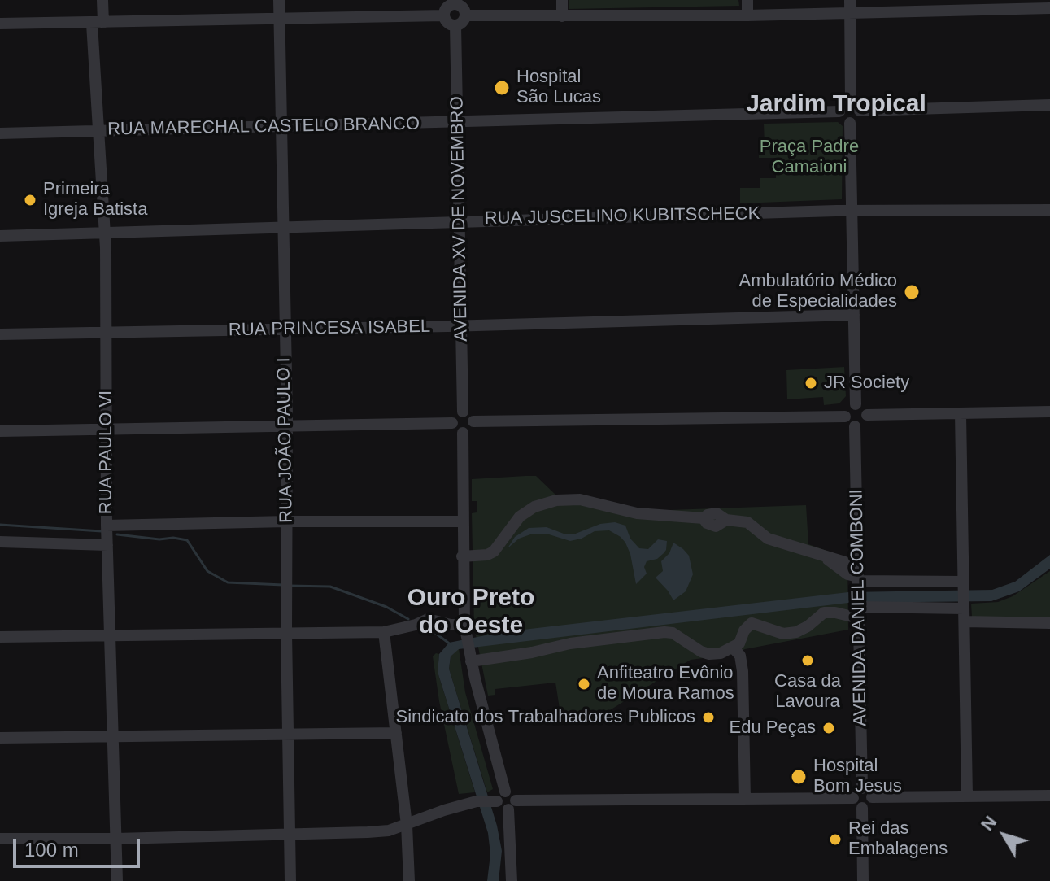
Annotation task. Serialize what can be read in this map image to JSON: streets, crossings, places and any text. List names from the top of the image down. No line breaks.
{"streets":{"street":["RUA MARECHAL CASTELO BRANCO","RUA JUSCELINO KUBITSCHECK","AVENIDA XV DE NOVEMBRO","RUA PRINCESA ISABEL","RUA JOÃO PAULO I","RUA PAULO VI","AVENIDA DANIEL COMBONI"]},"crossings":[["RUA MARECHAL CASTELO BRANCO","AVENIDA XV DE NOVEMBRO"],["RUA MARECHAL CASTELO BRANCO","RUA JOÃO PAULO I"],["RUA MARECHAL CASTELO BRANCO","RUA PAULO VI"],["RUA JUSCELINO KUBITSCHECK","AVENIDA XV DE NOVEMBRO"],["RUA JUSCELINO KUBITSCHECK","RUA JOÃO PAULO I"],["RUA JUSCELINO KUBITSCHECK","RUA PAULO VI"],["AVENIDA XV DE NOVEMBRO","RUA PRINCESA ISABEL"],["RUA PRINCESA ISABEL","RUA JOÃO PAULO I"],["RUA PRINCESA ISABEL","RUA PAULO VI"]],"districts":["Jardim Tropical","Ouro Preto do Oeste"],"parks":["Praça Padre Camaioni"],"places":["Hospital São Lucas","Primeira Igreja Batista","Ambulatório Médico de Especialidades","JR Society","Casa da Lavoura","Anfiteatro Evônio de Moura Ramos","Sindicato dos Trabalhadores Publicos","Edu Peças","Hospital Bom Jesus","Rei das Embalagens"],"scale_bar":"100 m","north":"top left"}
